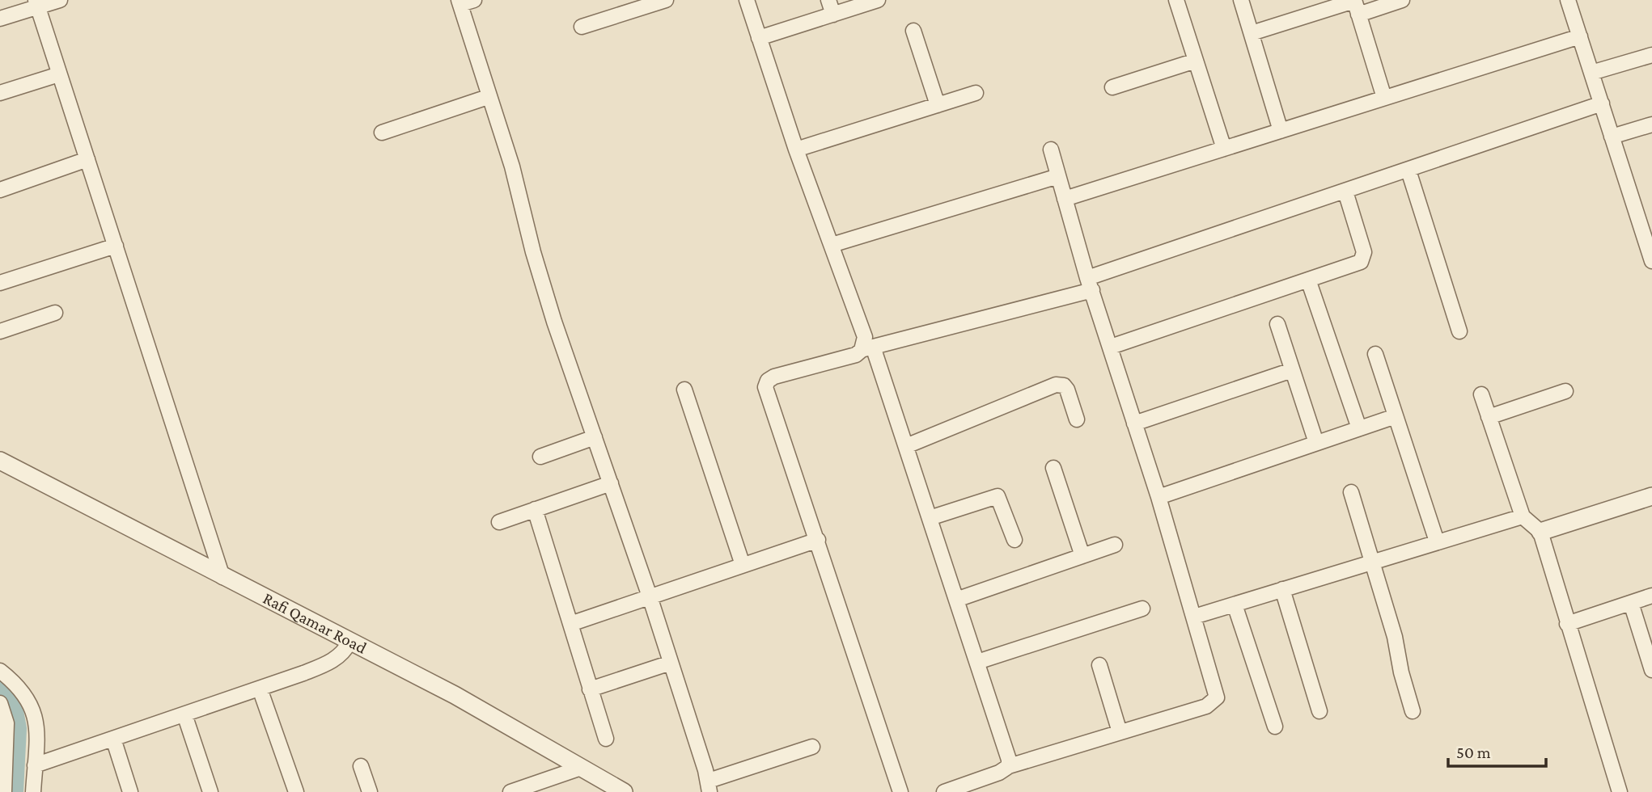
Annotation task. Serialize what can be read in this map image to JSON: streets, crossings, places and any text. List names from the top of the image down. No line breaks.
{"streets":{"street":["Rafi Qamar Road"]},"scale_bar":"50 m"}
